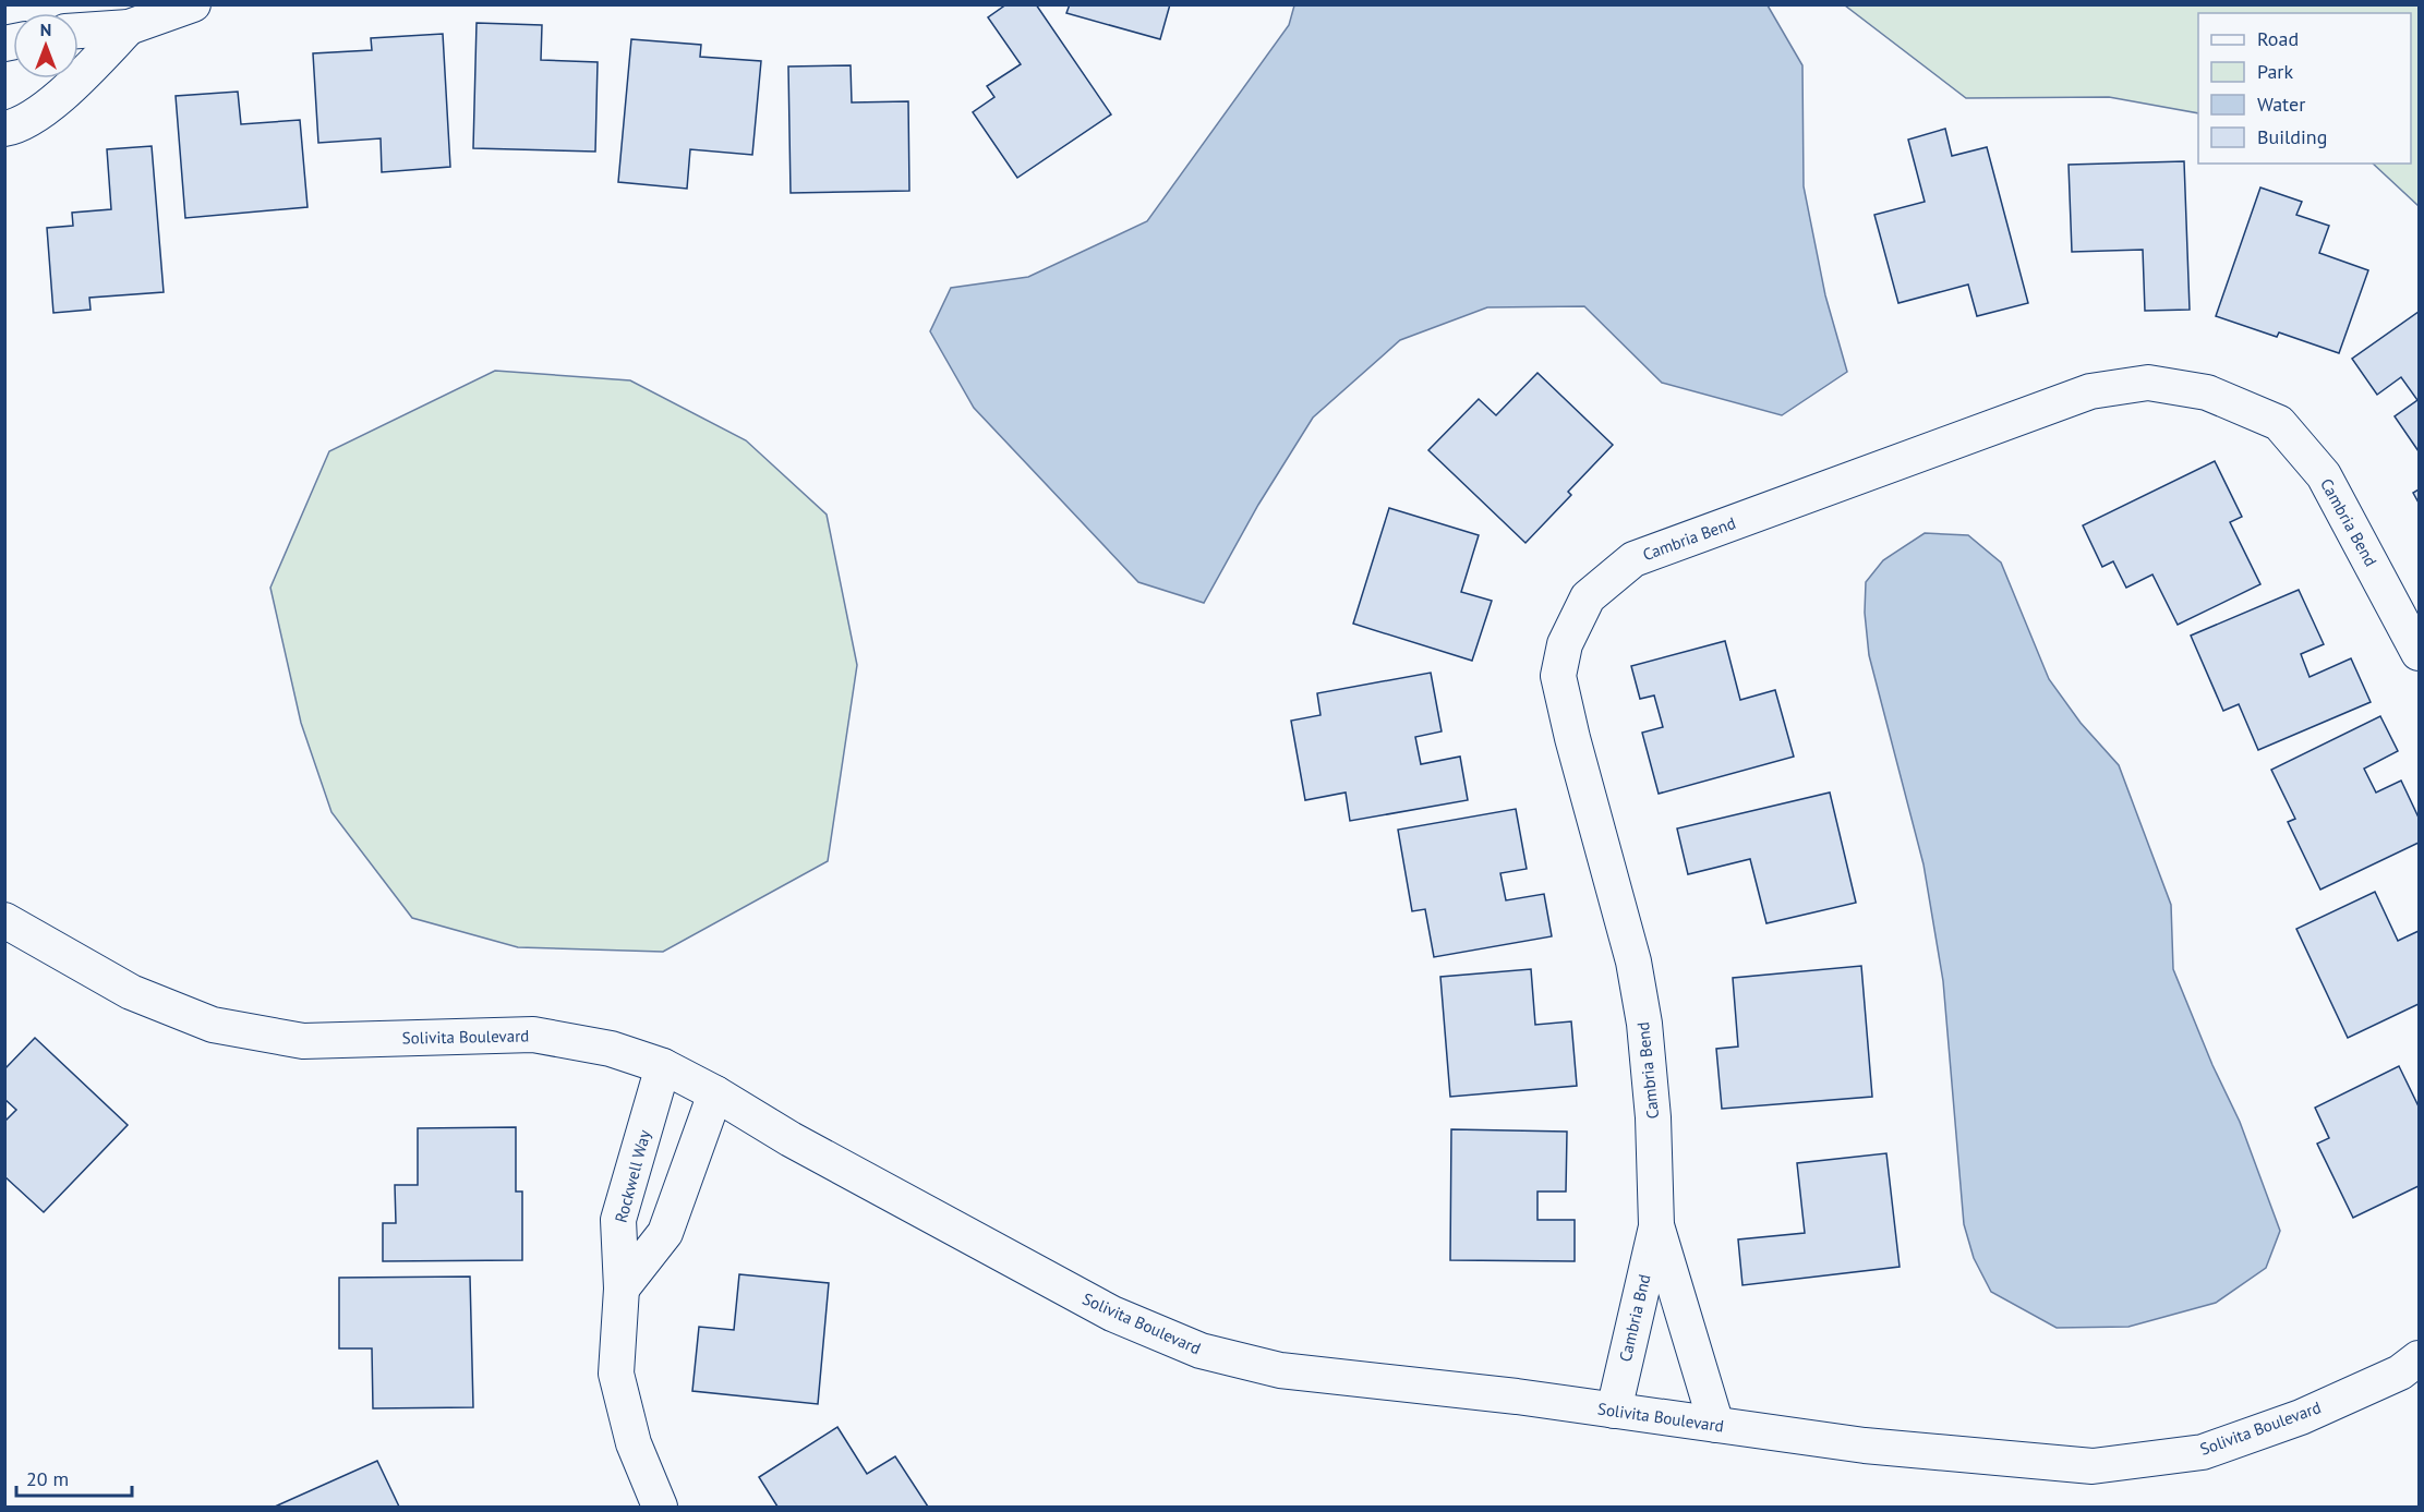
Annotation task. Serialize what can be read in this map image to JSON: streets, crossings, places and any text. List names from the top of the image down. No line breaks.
{"streets":{"street":["Cambria Bend","Solivita Boulevard","Rockwell Way","Cambria Bnd"]},"crossings":[["Cambria Bend","Solivita Boulevard"],["Cambria Bend","Cambria Bnd"],["Solivita Boulevard","Rockwell Way"],["Solivita Boulevard","Cambria Bnd"]],"legend":["Road","Park","Water","Building"],"scale_bar":"20 m","north":"top"}
